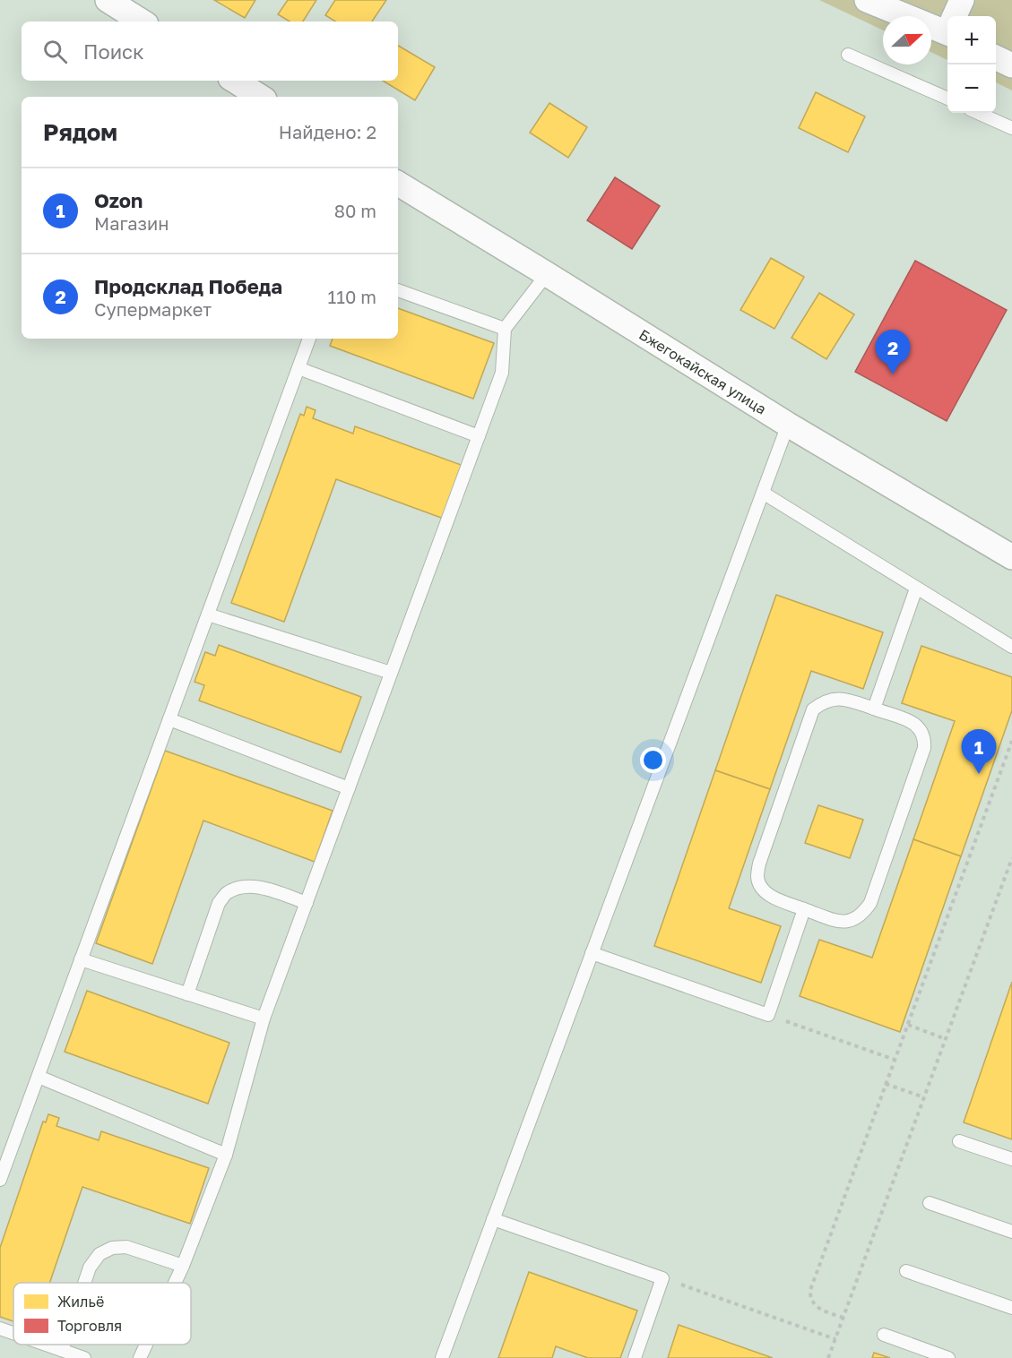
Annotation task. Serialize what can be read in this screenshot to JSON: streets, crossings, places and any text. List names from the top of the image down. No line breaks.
{"streets":{"street":["Бжегокайская улица"]},"legend":["Жильё","Торговля"],"north":"right","page":{"map_buttons":["+","−"],"search":"Поиск","heading":["Рядом","Найдено: 2"],"list":[{"mark":"1","name":"Ozon","note":"Магазин","value":"80 m"},{"mark":"2","name":"Продсклад Победа","note":"Супермаркет","value":"110 m"}],"pins":["2","1"]}}
